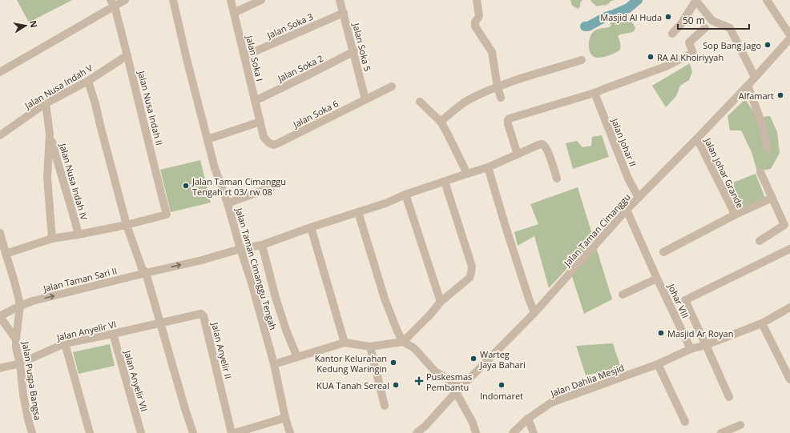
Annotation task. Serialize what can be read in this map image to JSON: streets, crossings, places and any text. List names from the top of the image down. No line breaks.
{"streets":{"street":["Jalan Soka 3","Jalan Soka 5","Jalan Soka I","Jalan Soka 2","Jalan Nusa Indah V","Jalan Nusa Indah II","Jalan Soka 6","Jalan Johar II","Jalan Johar Grande","Jalan Nusa Indah IV","Jalan Taman Cimanggu","Jalan Taman Cimanggu Tengah","Jalan Taman Sari II","Johar VIII","Jalan Anyelir VI","Jalan Anyelir II","Jalan Dahlia Mesjid","Jalan Puspa Bangsa","Jalan Anyelir VII"]},"crossings":[["Jalan Soka 3","Jalan Soka 5"],["Jalan Soka 3","Jalan Soka I"],["Jalan Soka 5","Jalan Soka 2"],["Jalan Soka 5","Jalan Soka 6"],["Jalan Soka I","Jalan Soka 2"],["Jalan Soka I","Jalan Soka 6"],["Jalan Nusa Indah V","Jalan Nusa Indah II"],["Jalan Nusa Indah V","Jalan Nusa Indah IV"],["Jalan Johar II","Jalan Taman Cimanggu"],["Jalan Johar Grande","Jalan Taman Cimanggu"],["Jalan Taman Cimanggu","Johar VIII"],["Jalan Taman Cimanggu Tengah","Jalan Taman Sari II"],["Jalan Taman Sari II","Jalan Puspa Bangsa"],["Johar VIII","Jalan Dahlia Mesjid"],["Jalan Anyelir VI","Jalan Anyelir II"],["Jalan Anyelir VI","Jalan Puspa Bangsa"],["Jalan Anyelir VI","Jalan Anyelir VII"]],"places":{"other":["Masjid Al Huda","Sop Bang Jago","RA Al Khoiriyyah","Alfamart","Jalan Taman Cimanggu Tengah rt 03/ rw 08","Masjid Ar Royan","Warteg Jaya Bahari","Kantor Kelurahan Kedung Waringin","KUA Tanah Sereal","Indomaret"],"health":["Puskesmas Pembantu"]},"scale_bar":"50 m","north":"right"}
